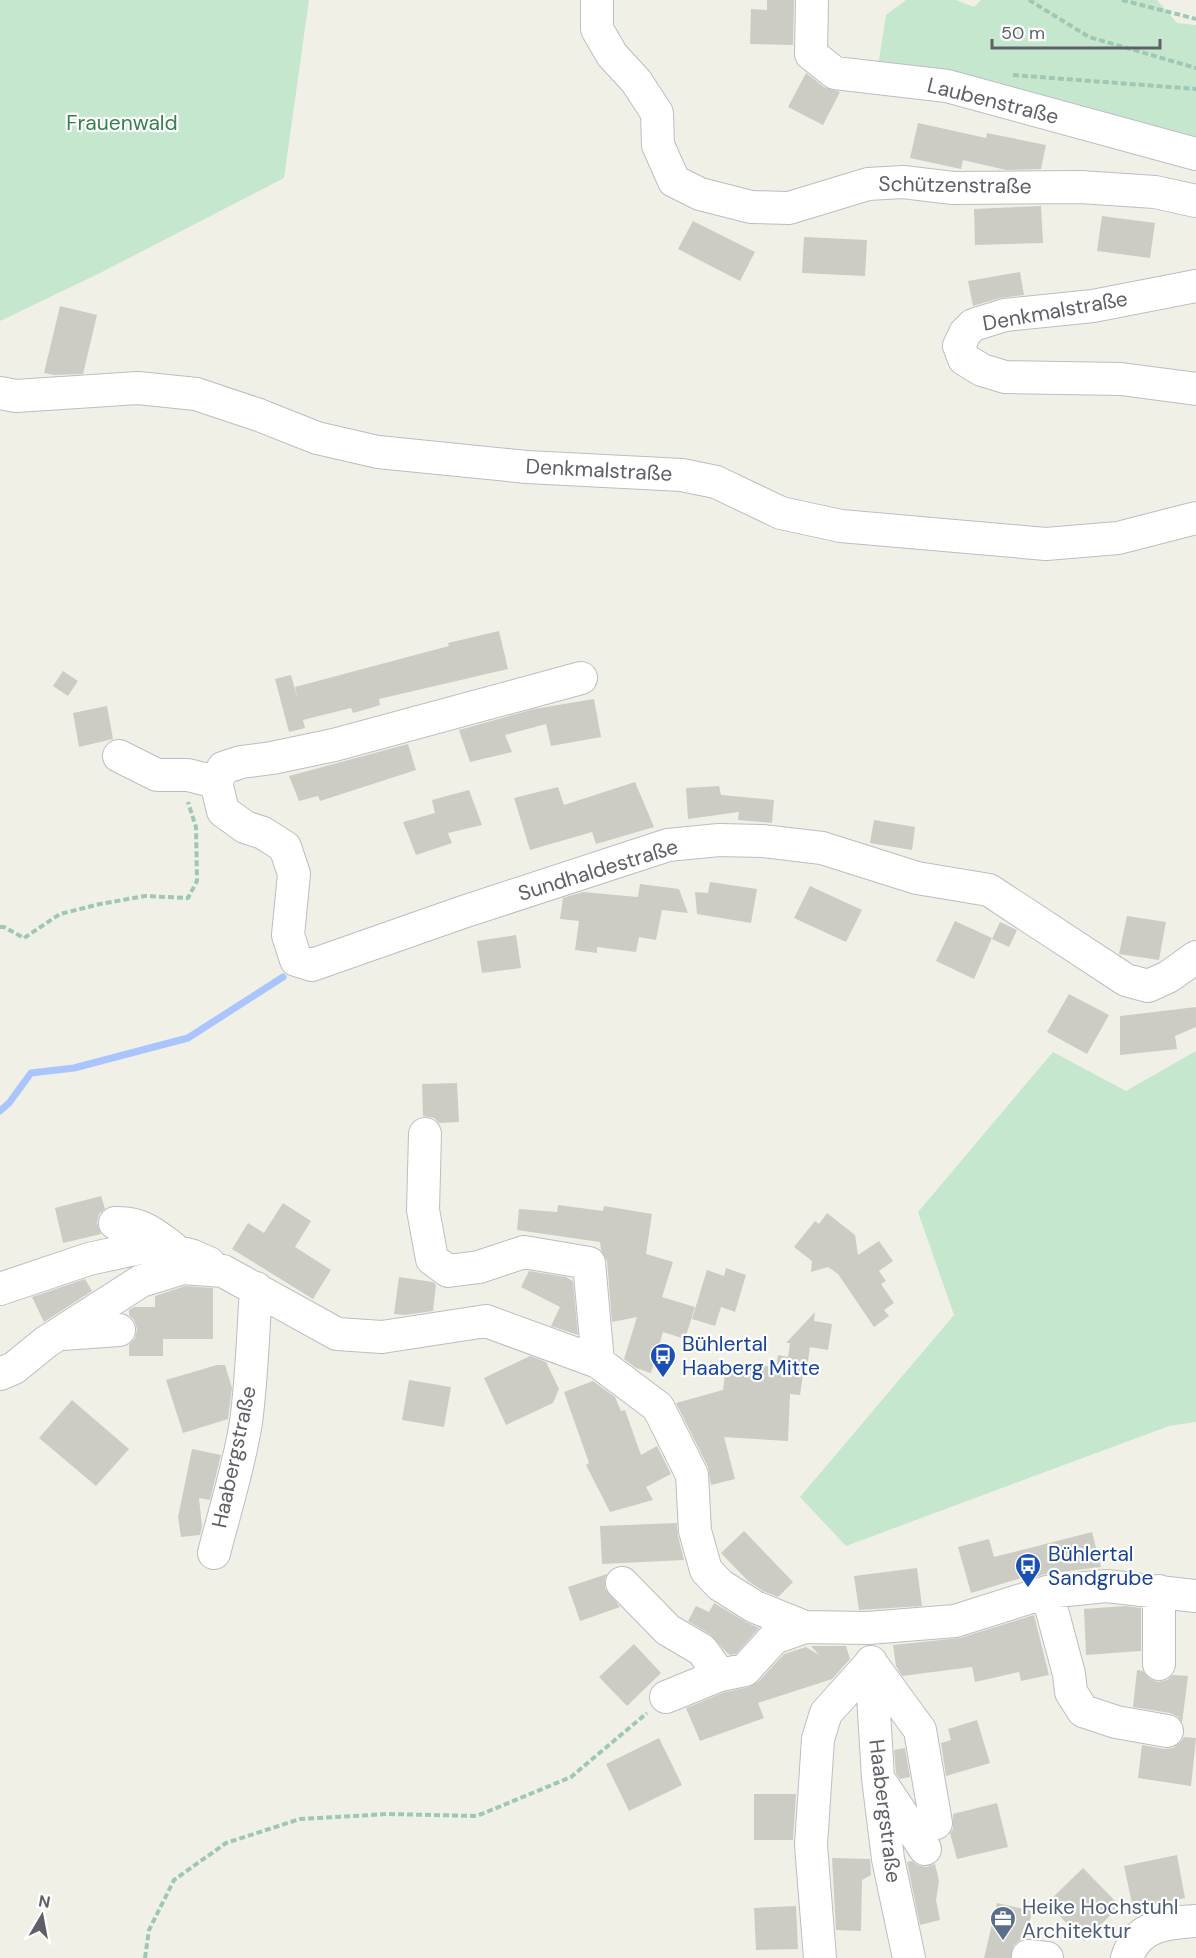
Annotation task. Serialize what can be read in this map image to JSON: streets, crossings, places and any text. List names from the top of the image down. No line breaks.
{"streets":{"street":["Laubenstraße","Schützenstraße","Denkmalstraße","Sundhaldestraße","Haabergstraße"]},"parks":["Frauenwald"],"places":{"bus stop":["Bühlertal Haaberg Mitte","Bühlertal Sandgrube"],"office":["Heike Hochstuhl Architektur"]},"scale_bar":"50 m","north":"top"}
